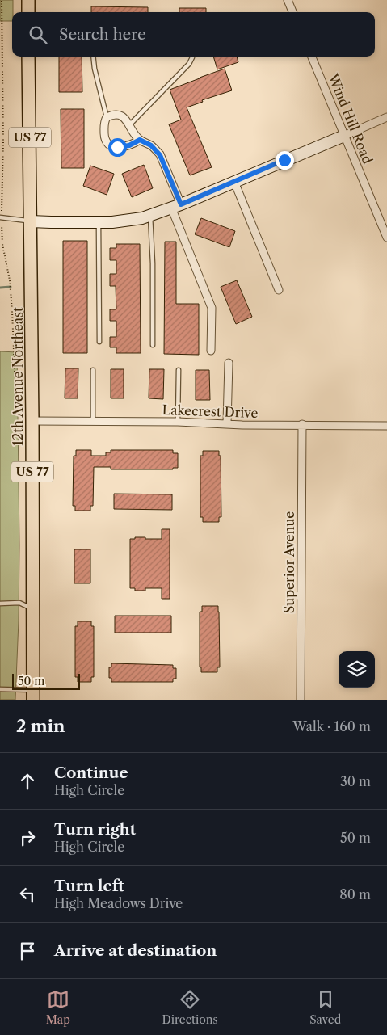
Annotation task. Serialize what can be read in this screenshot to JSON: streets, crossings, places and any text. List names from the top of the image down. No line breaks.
{"streets":{"main road":["US 77","12th Avenue Northeast"],"street":["Wind Hill Road","Lakecrest Drive","Superior Avenue"]},"crossings":[["12th Avenue Northeast","Lakecrest Drive"],["Lakecrest Drive","Superior Avenue"]],"scale_bar":"50 m","page":{"search":"Search here","scale":"50 m","heading":["2 min","Walk · 160 m"],"list":[["Continue","High Circle","30 m"],["Turn right","High Circle","50 m"],["Turn left","High Meadows Drive","80 m"],"Arrive at destination"],"nav":["Map","Directions","Saved"]}}
